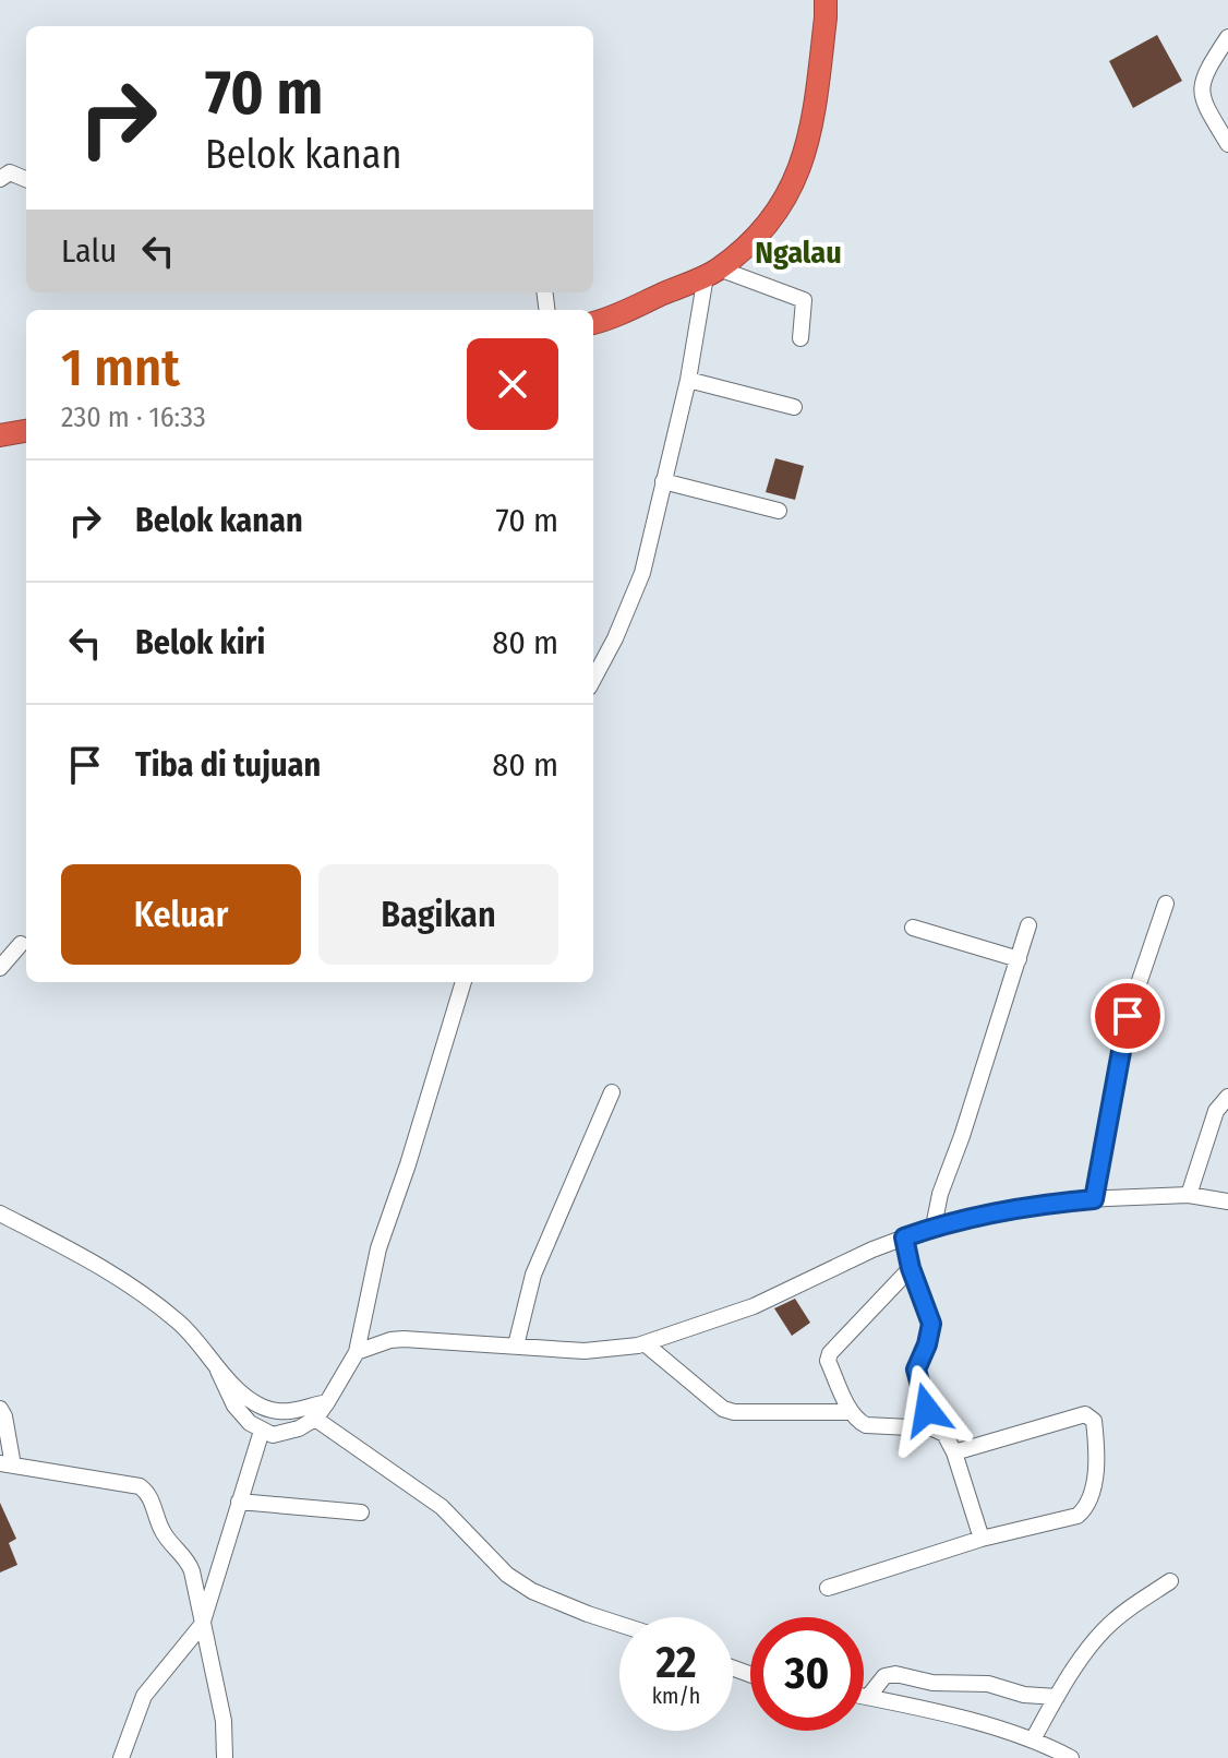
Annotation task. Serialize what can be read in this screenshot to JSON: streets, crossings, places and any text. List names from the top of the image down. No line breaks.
{"districts":["Ngalau"],"page":{"turn":["70 m","Belok kanan"],"then":"Lalu","heading":["1 mnt","230 m · 16:33"],"list":[{"name":"Belok kanan","value":"70 m"},{"name":"Belok kiri","value":"80 m"},{"name":"Tiba di tujuan","value":"80 m"}],"buttons":["Keluar","Bagikan"],"speed":"22 km/h","limit":"30"}}
